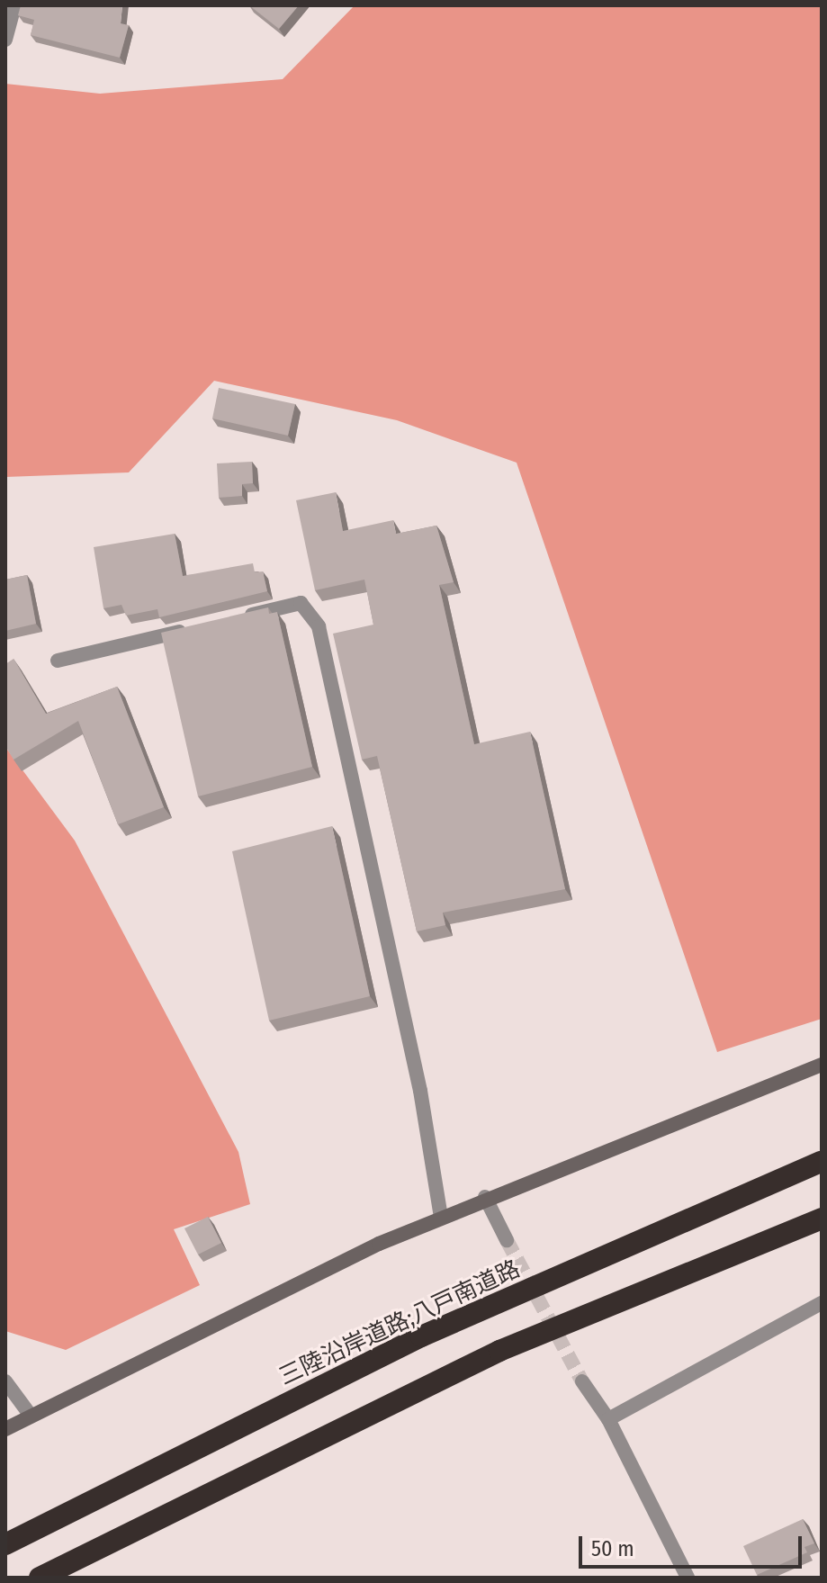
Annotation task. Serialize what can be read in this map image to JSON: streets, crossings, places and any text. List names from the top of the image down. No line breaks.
{"streets":{"highway":["三陸沿岸道路;八戸南道路"]},"scale_bar":"50 m"}
